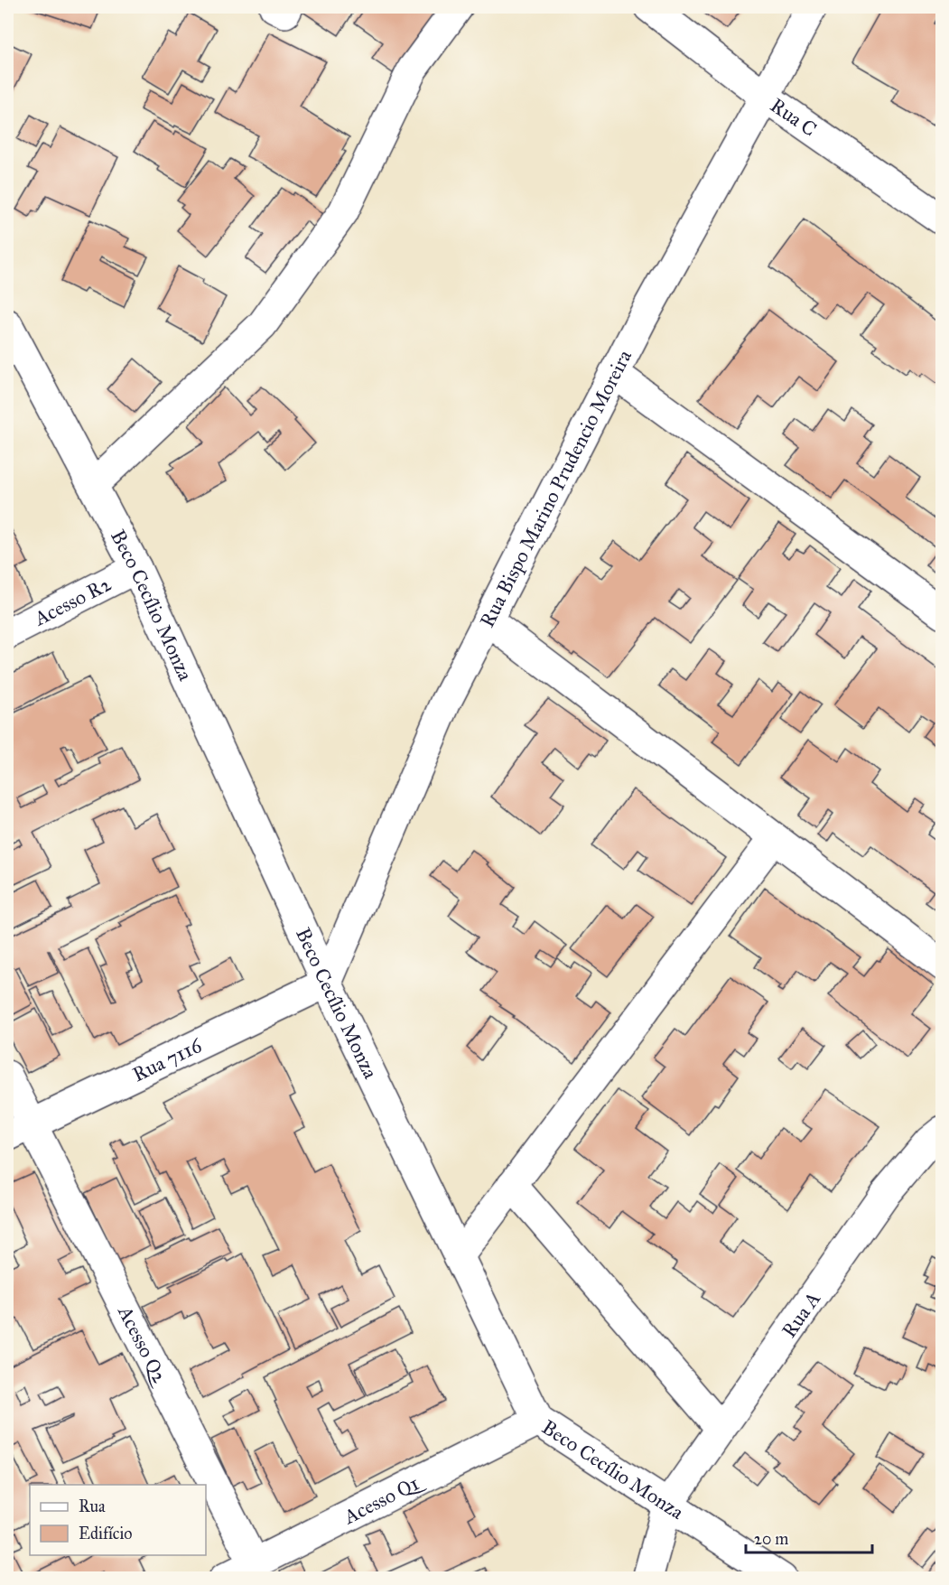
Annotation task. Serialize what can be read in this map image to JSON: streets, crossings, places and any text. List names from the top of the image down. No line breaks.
{"streets":{"street":["Rua C","Rua Bispo Marino Prudencio Moreira","Acesso R2","Beco Cecílio Monza","Rua 7116","Rua A","Acesso Q2","Acesso Q1"]},"crossings":[["Rua C","Rua Bispo Marino Prudencio Moreira"],["Rua Bispo Marino Prudencio Moreira","Beco Cecílio Monza"],["Rua Bispo Marino Prudencio Moreira","Rua 7116"],["Acesso R2","Beco Cecílio Monza"],["Beco Cecílio Monza","Rua 7116"],["Beco Cecílio Monza","Rua A"],["Beco Cecílio Monza","Acesso Q1"],["Rua 7116","Acesso Q2"],["Acesso Q2","Acesso Q1"]],"legend":["Rua","Edifício"],"scale_bar":"20 m"}
